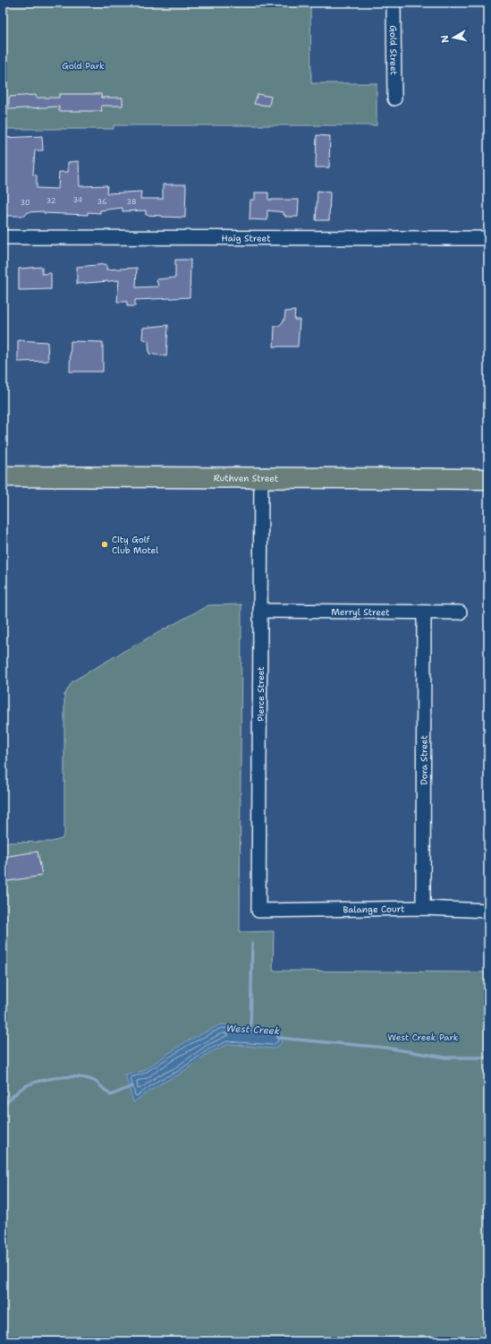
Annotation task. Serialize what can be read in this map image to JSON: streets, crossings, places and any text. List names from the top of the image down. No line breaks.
{"streets":{"highway":["Ruthven Street"],"street":["Gold Street","Haig Street","Merryl Street","Pierce Street","Dora Street","Balange Court"]},"crossings":[["Ruthven Street","Pierce Street"],["Merryl Street","Pierce Street"],["Merryl Street","Dora Street"],["Pierce Street","Balange Court"],["Dora Street","Balange Court"]],"water":["West Creek"],"parks":["Gold Park","West Creek Park"],"places":["City Golf Club Motel"],"house_numbers":["34","32","36","38","30"],"north":"left"}
